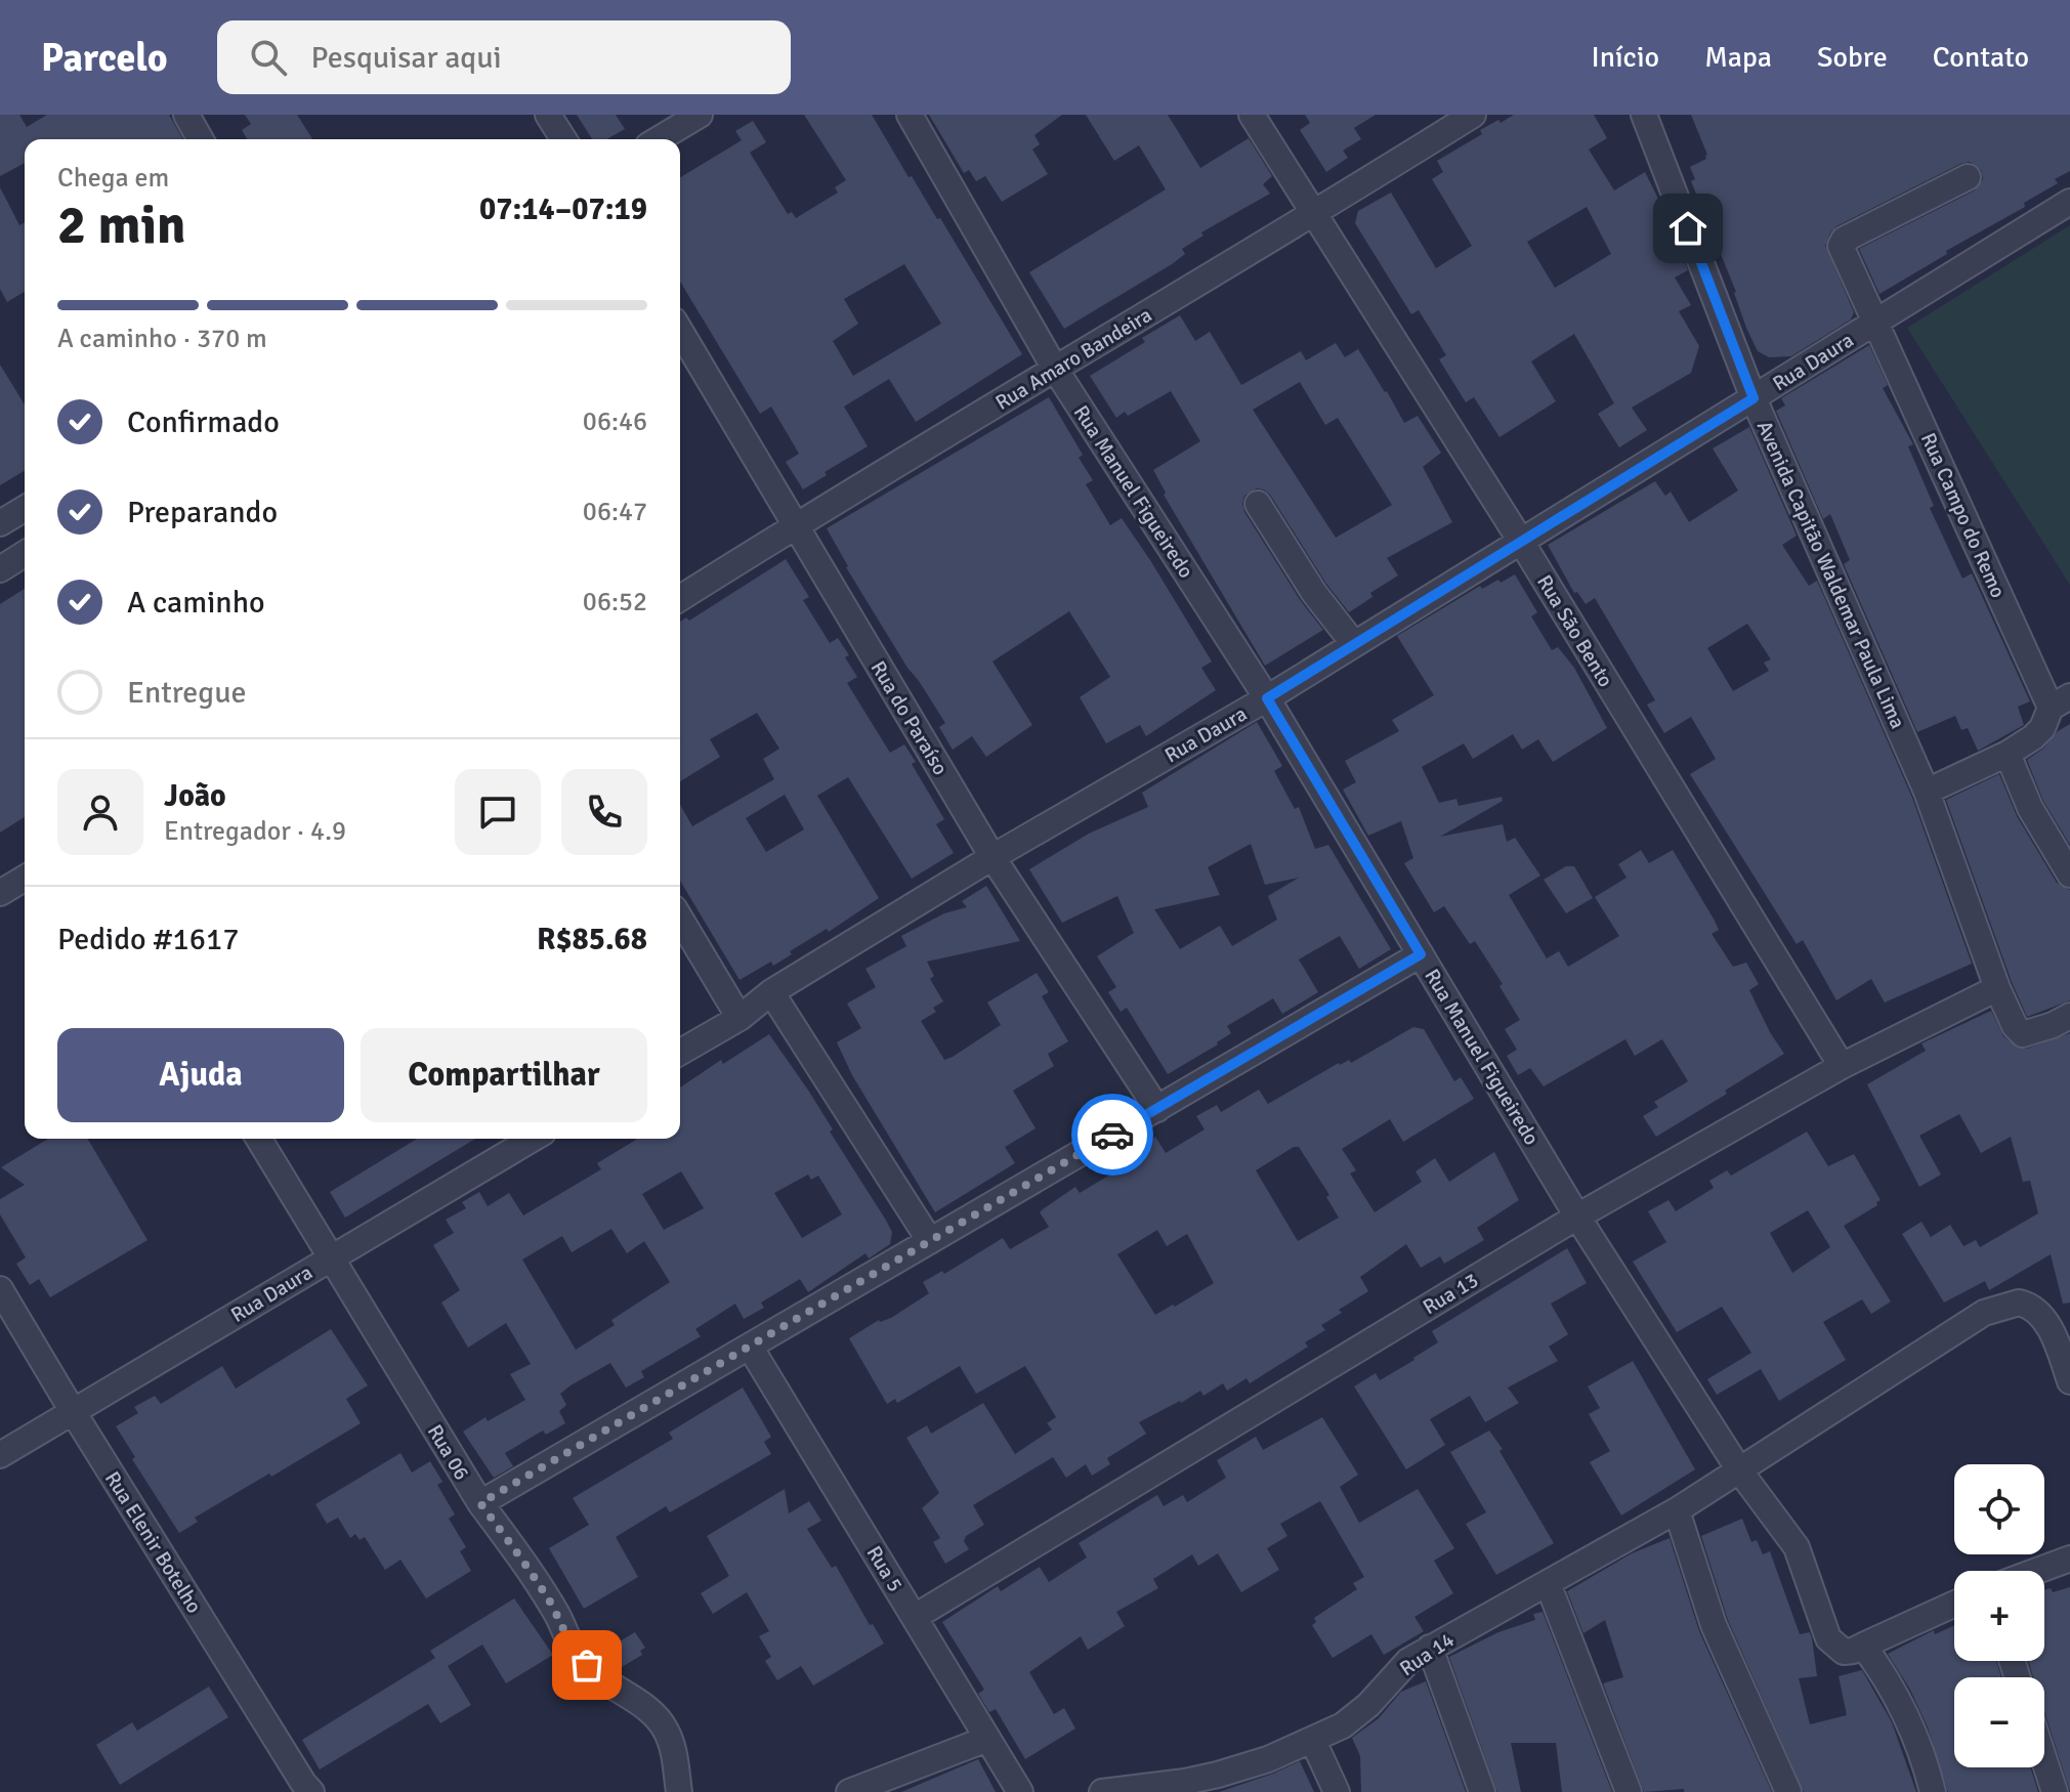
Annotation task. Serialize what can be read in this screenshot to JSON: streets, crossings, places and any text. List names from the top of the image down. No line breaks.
{"streets":{"street":["Rua Amaro Bandeira","Rua Daura","Rua Manuel Figueiredo","Rua Campo do Remo","Avenida Capitão Waldemar Paula Lima","Rua São Bento","Rua do Paraíso","Rua 13","Rua 06","Rua Elenir Botelho","Rua 5","Rua 14"]},"crossings":[["Rua Amaro Bandeira","Rua Manuel Figueiredo"],["Rua Amaro Bandeira","Rua São Bento"],["Rua Amaro Bandeira","Rua do Paraíso"],["Rua Daura","Rua Manuel Figueiredo"],["Rua Daura","Rua Campo do Remo"],["Rua Daura","Avenida Capitão Waldemar Paula Lima"],["Rua Daura","Rua São Bento"],["Rua Daura","Rua do Paraíso"],["Rua Daura","Rua 06"],["Rua Daura","Rua Elenir Botelho"],["Rua Manuel Figueiredo","Rua 13"],["Rua Manuel Figueiredo","Rua 14"],["Avenida Capitão Waldemar Paula Lima","Rua 13"],["Rua São Bento","Rua 13"],["Rua 13","Rua 5"]],"page":{"header":"Parcelo","search":"Pesquisar aqui","nav":["Início","Mapa","Sobre","Contato"],"heading":["2 min","Chega em","07:14–07:19"],"panel":["João","Entregador · 4.9","Pedido #1617","R$85.68"],"bar":"A caminho · 370 m","list":[["Confirmado","06:46"],["Preparando","06:47"],["A caminho","06:52"],"Entregue"],"buttons":["Ajuda","Compartilhar"],"map_buttons":["+","−"]}}
